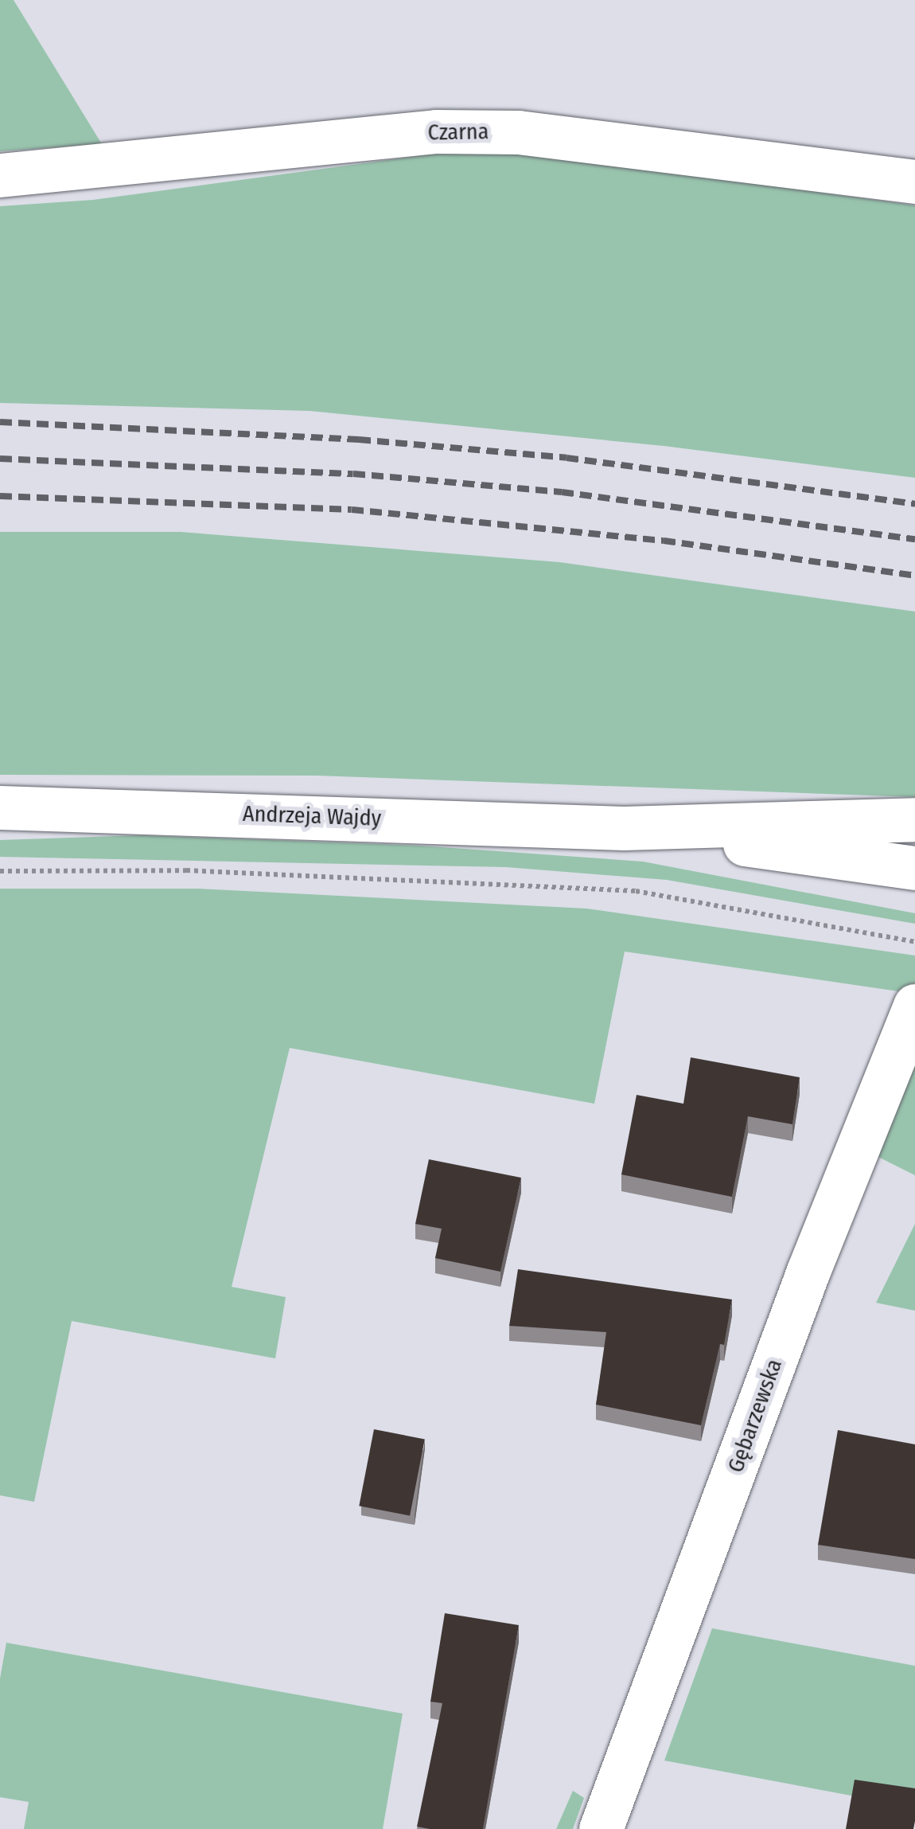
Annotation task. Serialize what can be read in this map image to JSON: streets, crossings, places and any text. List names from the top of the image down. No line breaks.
{"streets":{"street":["Czarna","Andrzeja Wajdy","Gębarzewska"]}}
